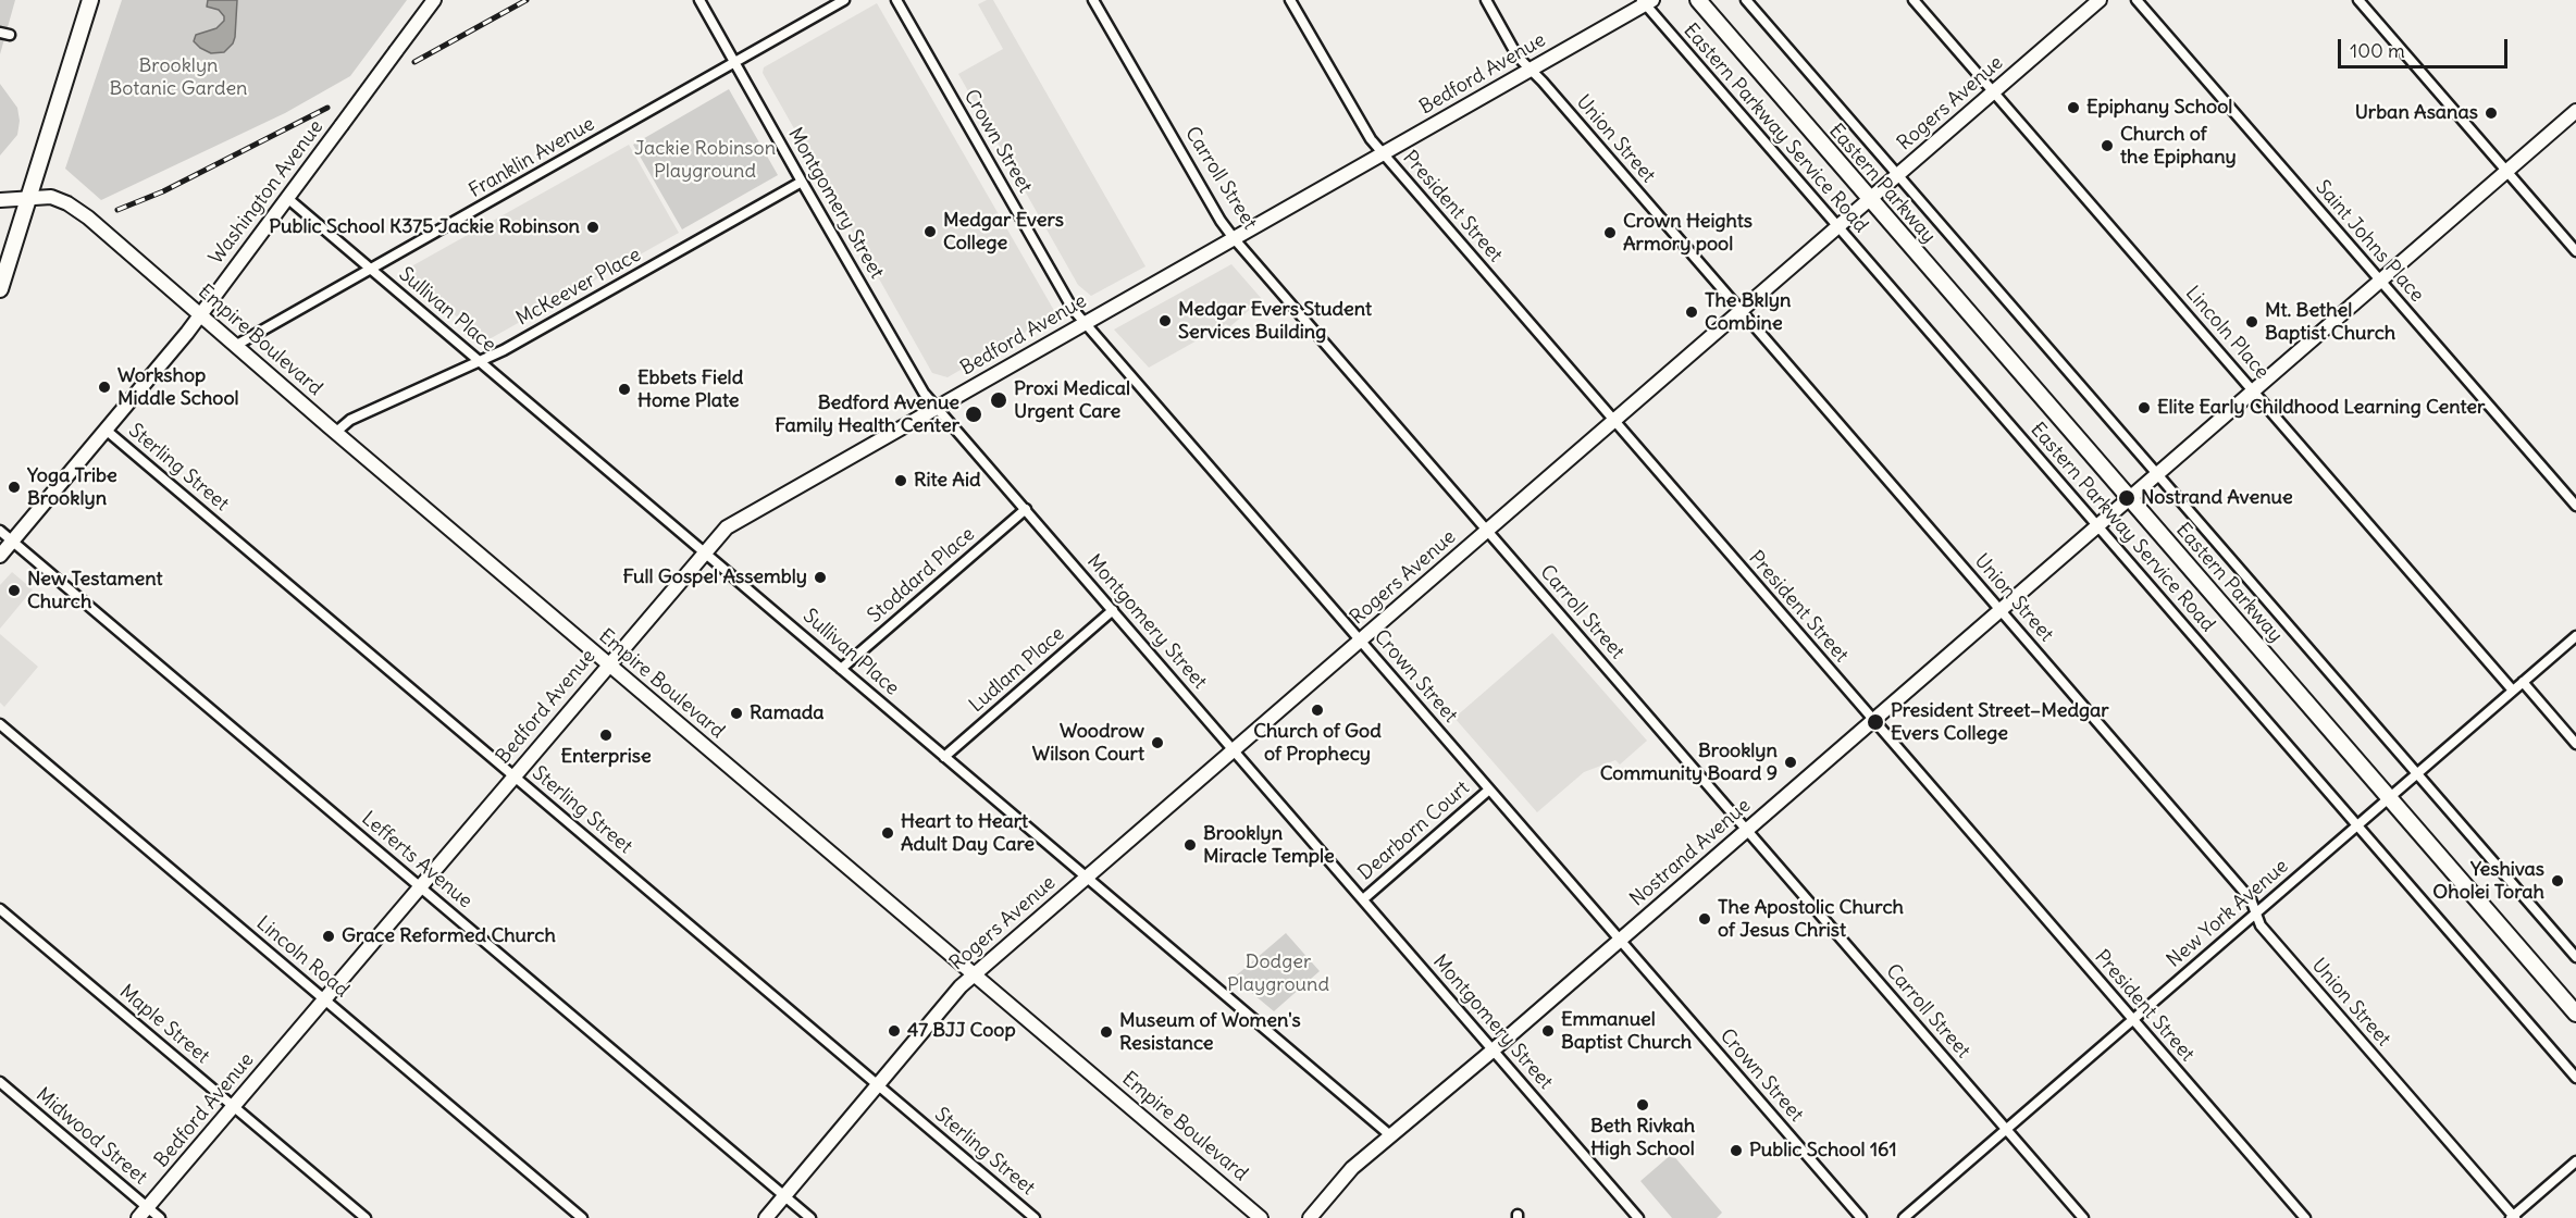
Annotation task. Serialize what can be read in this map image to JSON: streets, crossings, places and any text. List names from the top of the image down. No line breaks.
{"streets":{"main road":["Bedford Avenue","Rogers Avenue","Eastern Parkway","Washington Avenue","Empire Boulevard","Nostrand Avenue"],"street":["Eastern Parkway Service Road","Union Street","Crown Street","Franklin Avenue","Carroll Street","Montgomery Street","President Street","Saint Johns Place","McKeever Place","Sullivan Place","Lincoln Place","Sterling Street","Stoddard Place","Ludlam Place","Dearborn Court","Lefferts Avenue","New York Avenue","Lincoln Road","Maple Street","Midwood Street"]},"crossings":[["Bedford Avenue","Eastern Parkway Service Road"],["Bedford Avenue","Union Street"],["Bedford Avenue","Crown Street"],["Bedford Avenue","Carroll Street"],["Bedford Avenue","Montgomery Street"],["Bedford Avenue","President Street"],["Bedford Avenue","Sullivan Place"],["Bedford Avenue","Empire Boulevard"],["Bedford Avenue","Sterling Street"],["Bedford Avenue","Lefferts Avenue"],["Bedford Avenue","Lincoln Road"],["Bedford Avenue","Maple Street"],["Bedford Avenue","Midwood Street"],["Rogers Avenue","Eastern Parkway Service Road"],["Rogers Avenue","Union Street"],["Rogers Avenue","Crown Street"],["Rogers Avenue","Carroll Street"],["Rogers Avenue","Eastern Parkway"],["Rogers Avenue","Montgomery Street"],["Rogers Avenue","President Street"],["Rogers Avenue","Sullivan Place"],["Rogers Avenue","Lincoln Place"],["Rogers Avenue","Empire Boulevard"],["Rogers Avenue","Sterling Street"],["Rogers Avenue","Lefferts Avenue"],["Eastern Parkway Service Road","Nostrand Avenue"],["Eastern Parkway Service Road","New York Avenue"],["Union Street","Nostrand Avenue"],["Union Street","New York Avenue"],["Crown Street","Dearborn Court"],["Crown Street","Nostrand Avenue"],["Franklin Avenue","Montgomery Street"],["Franklin Avenue","Sullivan Place"],["Franklin Avenue","Empire Boulevard"],["Carroll Street","Nostrand Avenue"],["Carroll Street","New York Avenue"],["Eastern Parkway","Nostrand Avenue"],["Eastern Parkway","New York Avenue"],["Washington Avenue","Sullivan Place"],["Washington Avenue","Empire Boulevard"],["Washington Avenue","Sterling Street"],["Washington Avenue","Lefferts Avenue"],["Montgomery Street","McKeever Place"],["Montgomery Street","Stoddard Place"],["Montgomery Street","Ludlam Place"],["Montgomery Street","Dearborn Court"],["Montgomery Street","Nostrand Avenue"],["President Street","Nostrand Avenue"],["President Street","New York Avenue"],["Saint Johns Place","Nostrand Avenue"],["McKeever Place","Sullivan Place"],["McKeever Place","Empire Boulevard"],["Sullivan Place","Stoddard Place"],["Sullivan Place","Ludlam Place"],["Sullivan Place","Nostrand Avenue"],["Lincoln Place","Nostrand Avenue"],["Lincoln Place","New York Avenue"]],"parks":["Brooklyn Botanic Garden","Jackie Robinson Playground","Dodger Playground"],"places":["Epiphany School","Urban Asanas","Church of the Epiphany","Public School K375 Jackie Robinson","Medgar Evers College","Crown Heights Armory pool","The Bklyn Combine","Medgar Evers Student Services Building","Mt. Bethel Baptist Church","Workshop Middle School","Ebbets Field Home Plate","Proxi Medical Urgent Care","Elite Early Childhood Learning Center","Bedford Avenue Family Health Center","Rite Aid","Yoga Tribe Brooklyn","Nostrand Avenue","Full Gospel Assembly","New Testament Church","Church of God of Prophecy","Ramada","President Street–Medgar Evers College","Enterprise","Woodrow Wilson Court","Brooklyn Community Board 9","Heart to Heart Adult Day Care","Brooklyn Miracle Temple","Yeshivas Oholei Torah","The Apostolic Church of Jesus Christ","Grace Reformed Church","47 BJJ Coop","Emmanuel Baptist Church","Museum of Women's Resistance","Beth Rivkah High School","Public School 161"],"scale_bar":"100 m"}
